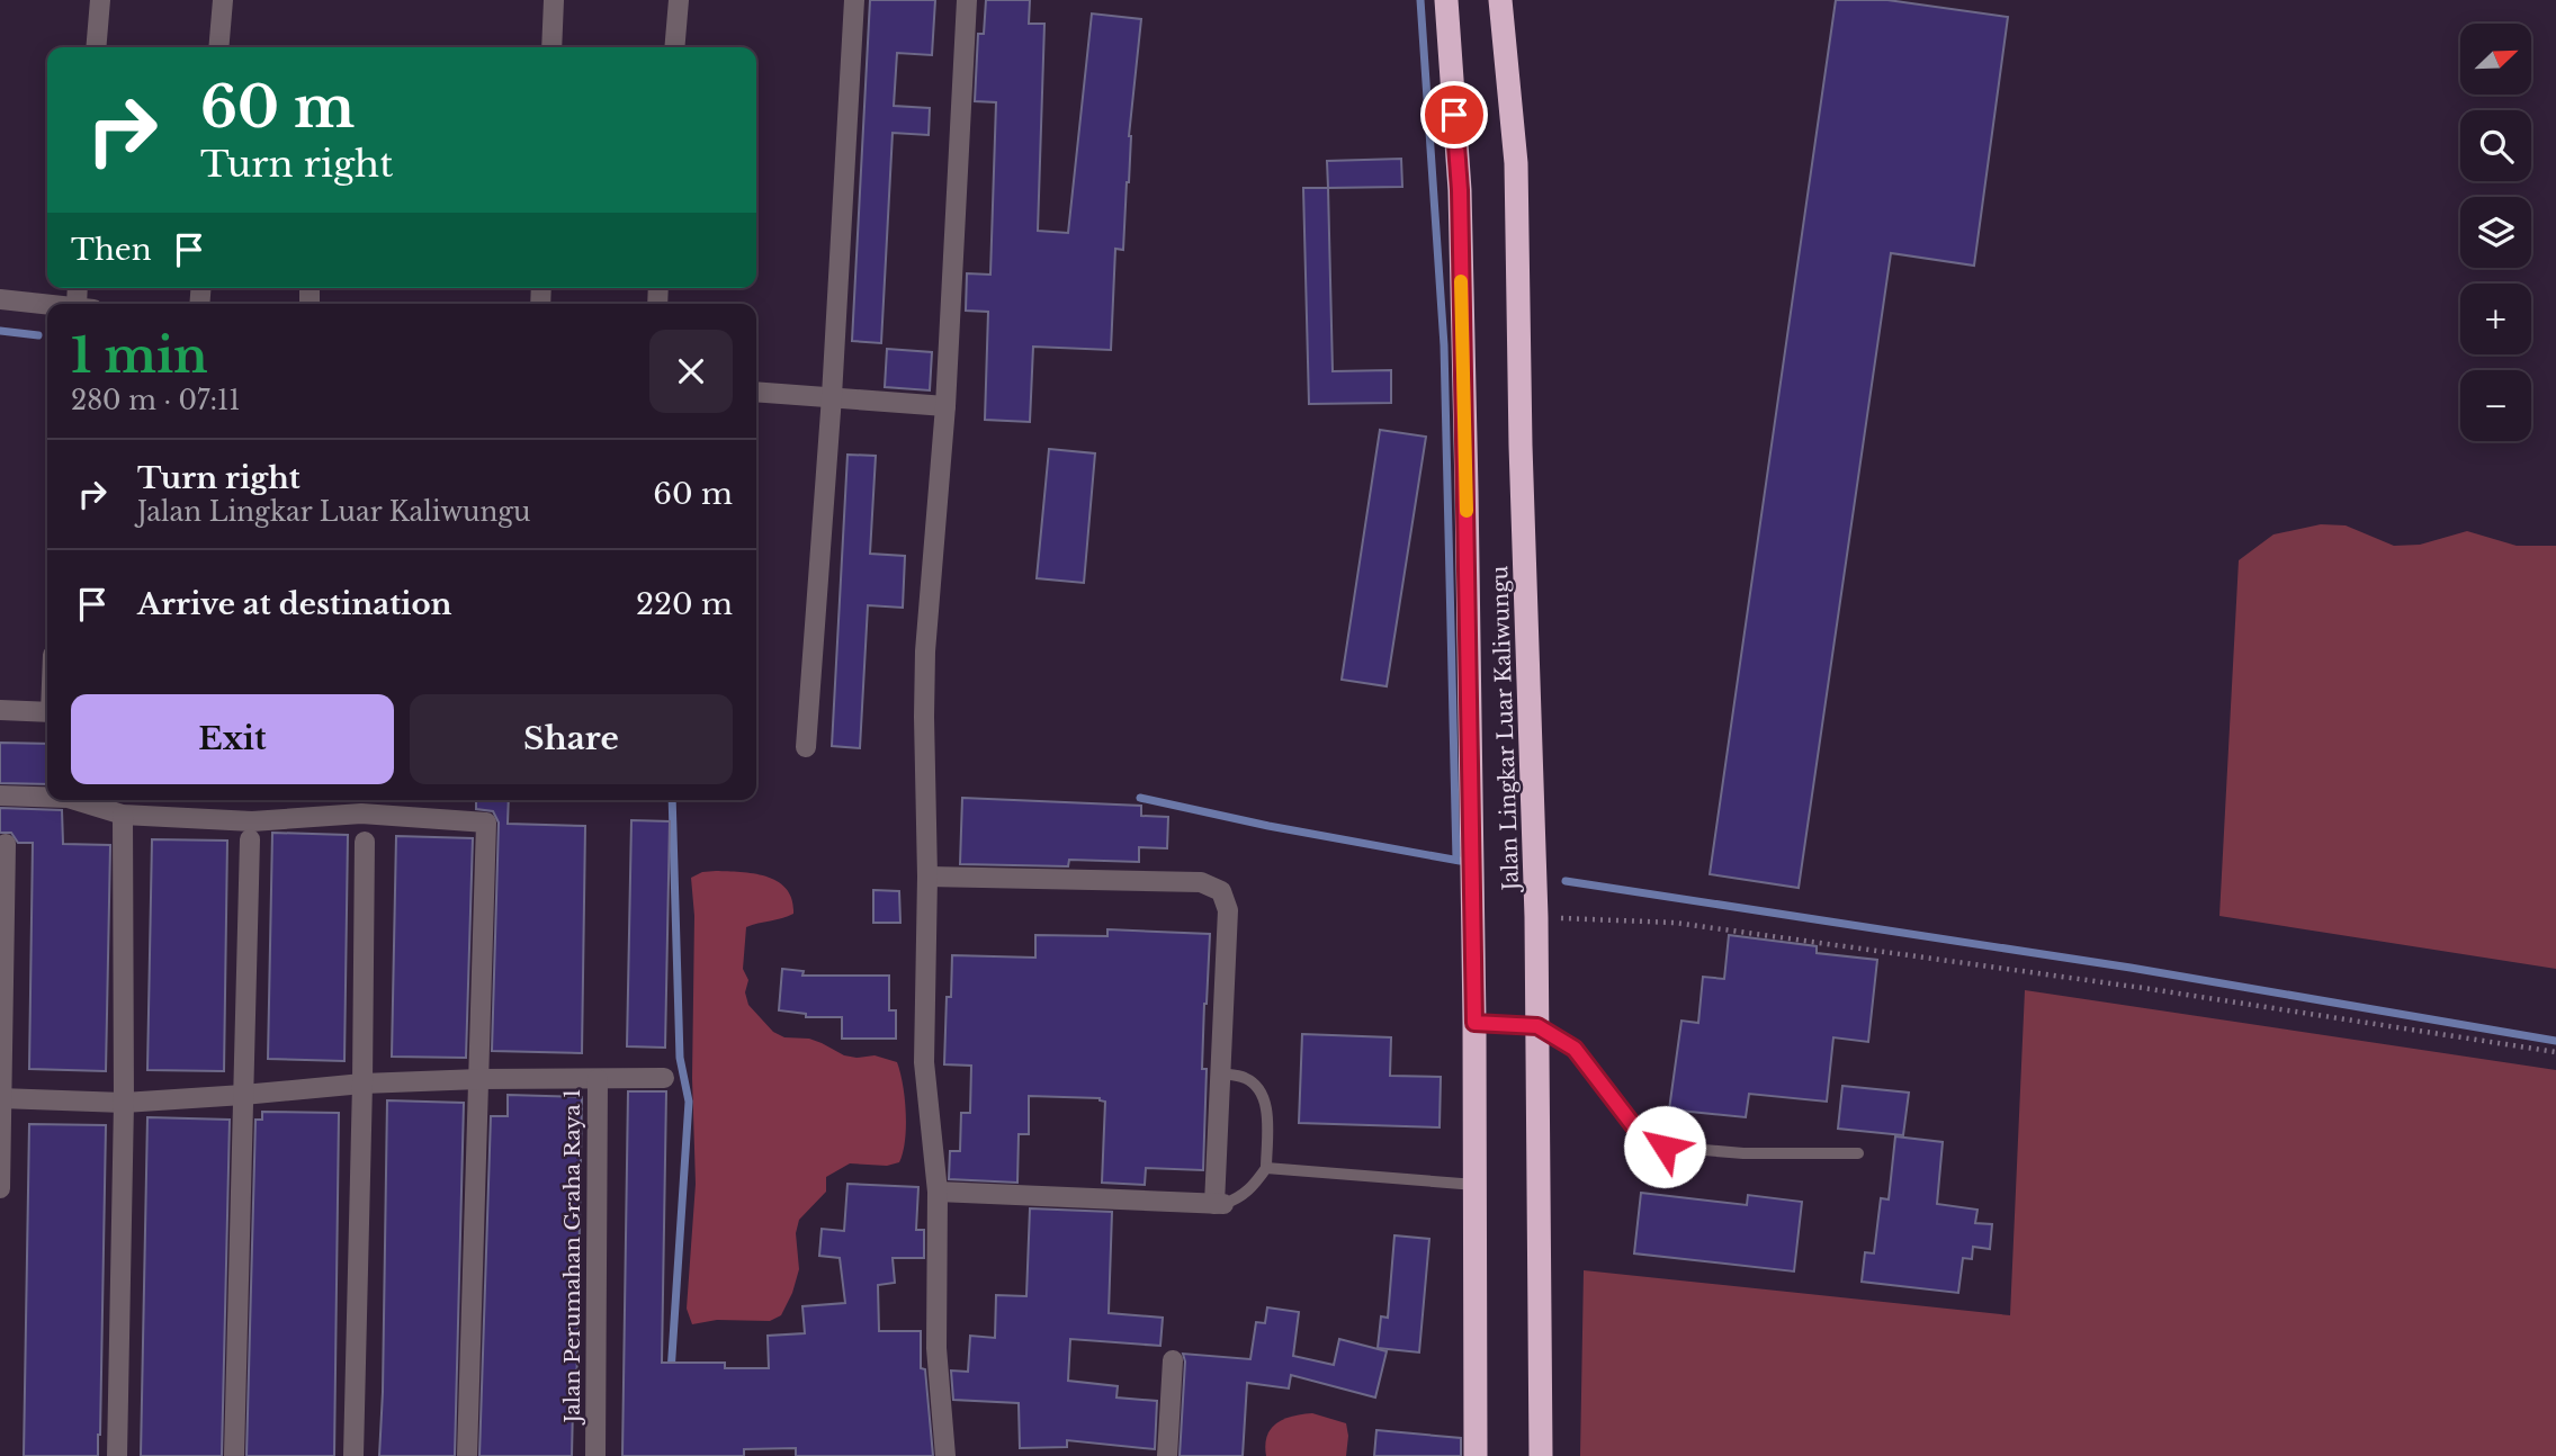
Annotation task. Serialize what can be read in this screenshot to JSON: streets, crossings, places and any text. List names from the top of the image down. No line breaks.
{"streets":{"highway":["Jalan Lingkar Luar Kaliwungu"],"street":["Jalan Perumahan Graha Raya 1"]},"north":"top right","page":{"map_buttons":["+","−"],"turn":["60 m","Turn right"],"then":"Then","heading":["1 min","280 m · 07:11"],"list":[{"name":"Turn right","note":"Jalan Lingkar Luar Kaliwungu","value":"60 m"},{"name":"Arrive at destination","value":"220 m"}],"buttons":["Exit","Share"]}}
